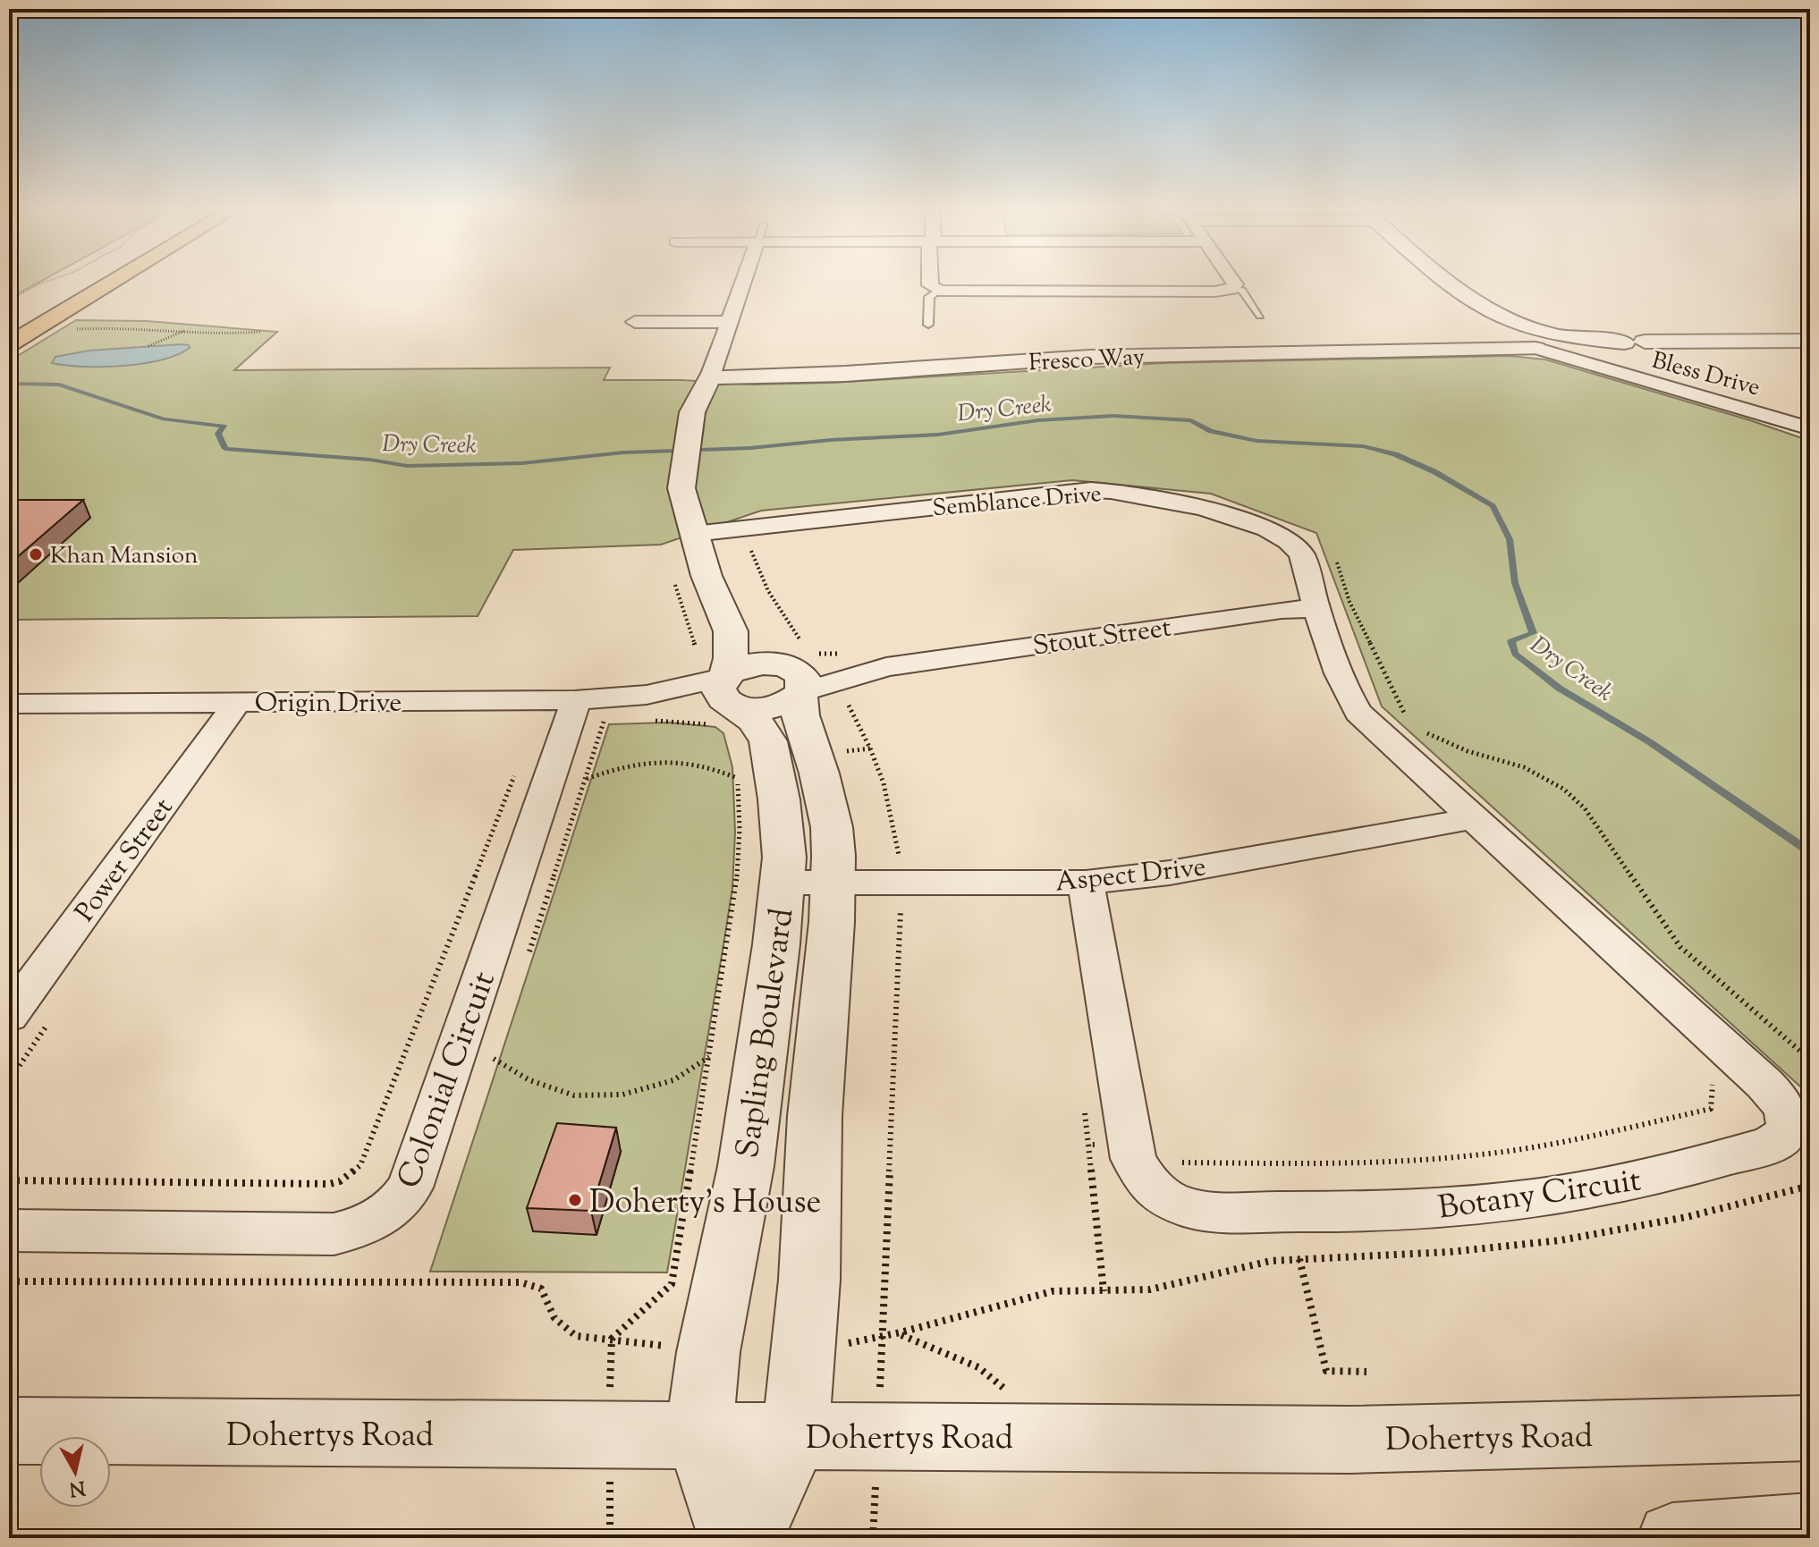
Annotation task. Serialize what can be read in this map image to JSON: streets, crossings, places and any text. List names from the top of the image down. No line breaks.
{"streets":{"street":["Fresco Way","Bless Drive","Semblance Drive","Stout Street","Origin Drive","Power Street","Aspect Drive","Sapling Boulevard","Colonial Circuit","Botany Circuit","Dohertys Road"]},"crossings":[["Fresco Way","Bless Drive"],["Semblance Drive","Stout Street"],["Semblance Drive","Aspect Drive"],["Semblance Drive","Botany Circuit"],["Stout Street","Sapling Boulevard"],["Origin Drive","Power Street"],["Origin Drive","Sapling Boulevard"],["Origin Drive","Colonial Circuit"],["Aspect Drive","Sapling Boulevard"],["Aspect Drive","Botany Circuit"],["Sapling Boulevard","Dohertys Road"]],"water":["Dry Creek"],"places":["Khan Mansion","Doherty's House"],"north":"bottom"}
